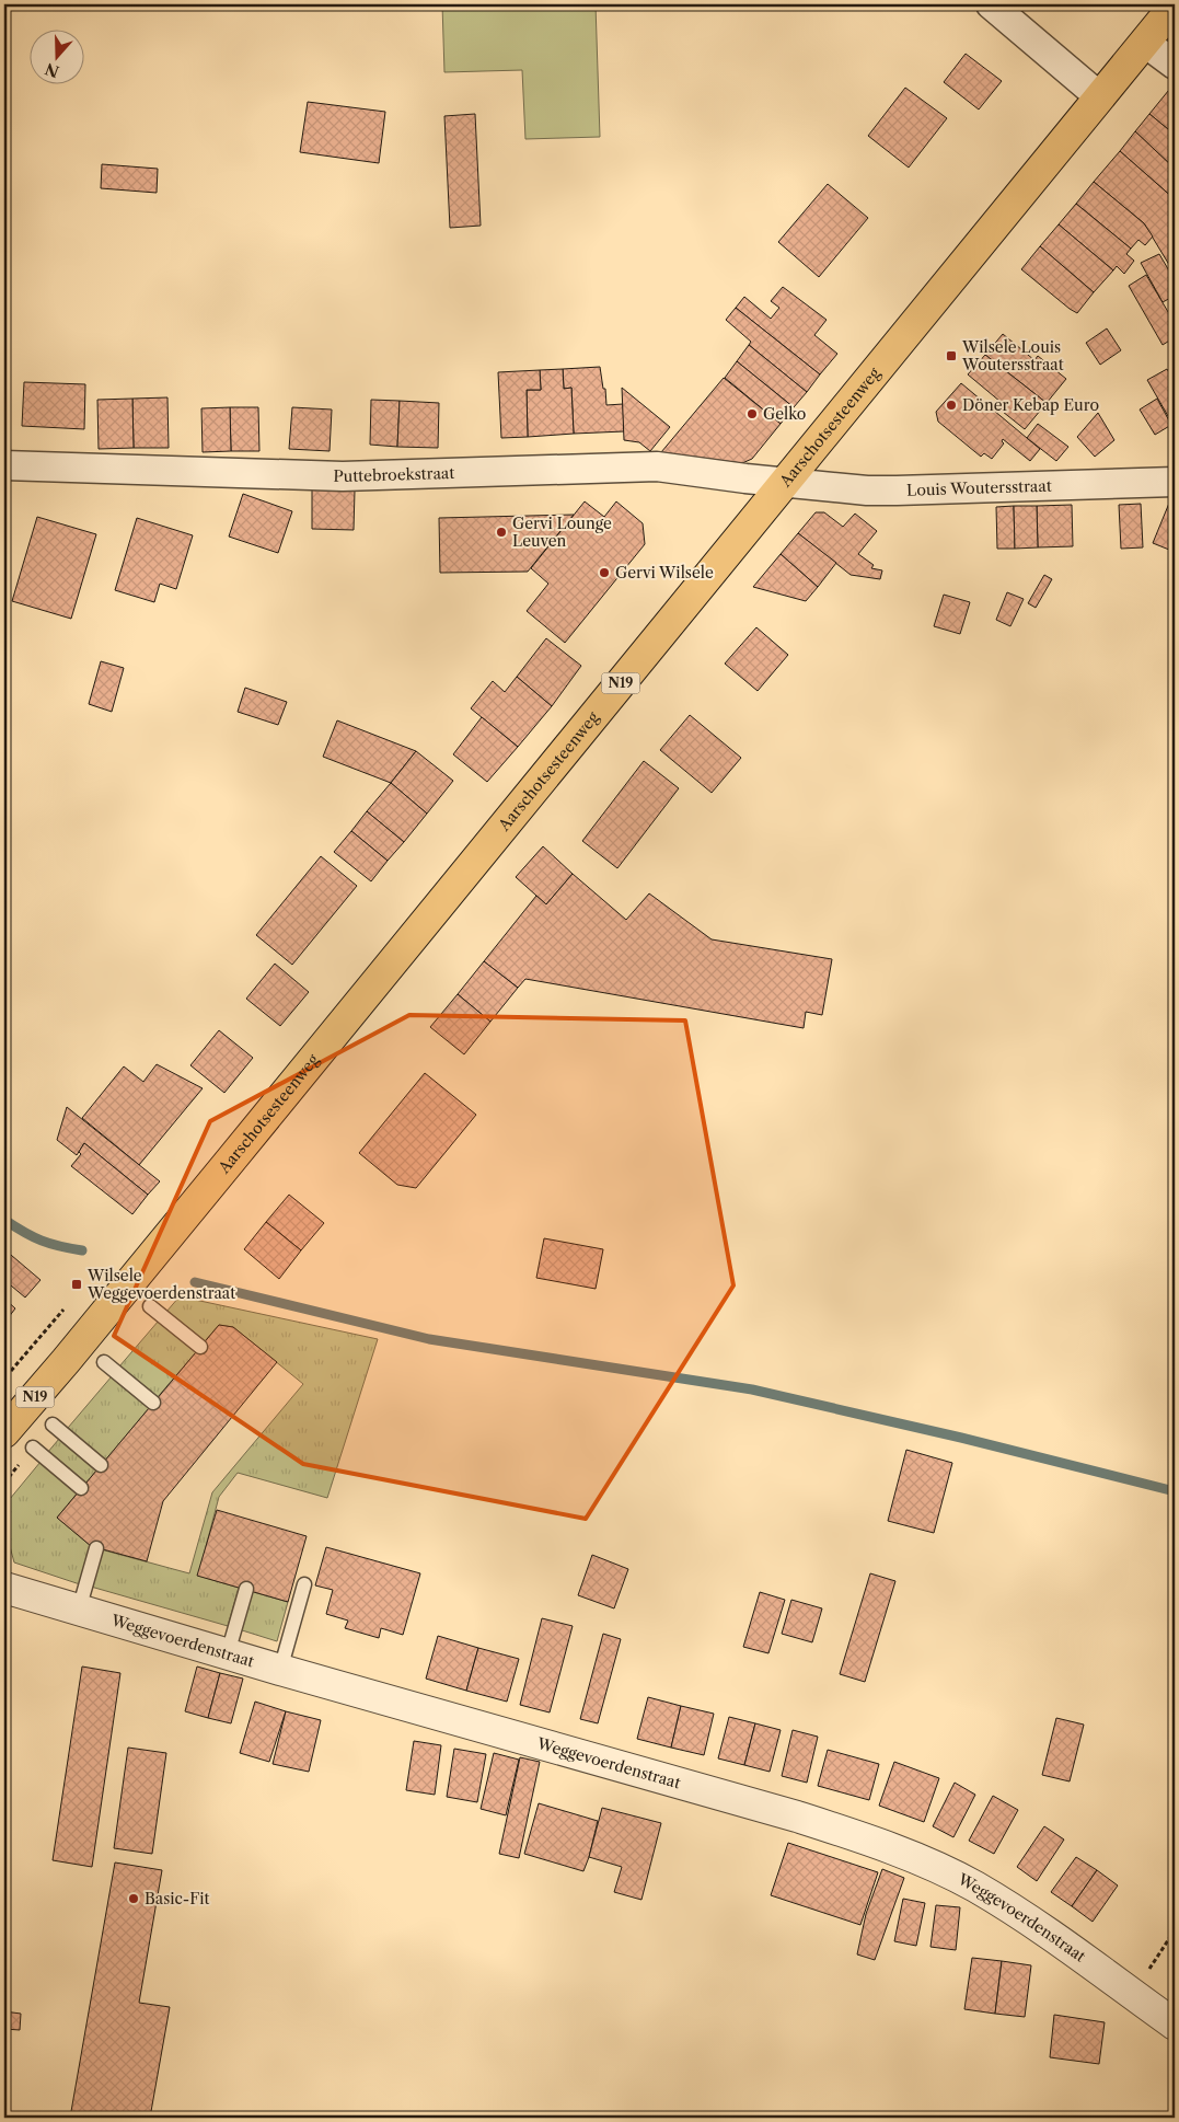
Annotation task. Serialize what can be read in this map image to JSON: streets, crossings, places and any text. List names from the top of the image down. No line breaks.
{"streets":{"main road":["Aarschotsesteenweg","N19"],"street":["Puttebroekstraat","Louis Woutersstraat","Weggevoerdenstraat"]},"crossings":[["Aarschotsesteenweg","Puttebroekstraat"],["Aarschotsesteenweg","Louis Woutersstraat"],["Puttebroekstraat","Louis Woutersstraat"]],"places":{"transit":["Wilsele Louis Woutersstraat","Wilsele Weggevoerdenstraat"],"other":["Döner Kebap Euro","Gelko","Gervi Lounge Leuven","Gervi Wilsele","Basic-Fit"]},"north":"bottom"}
